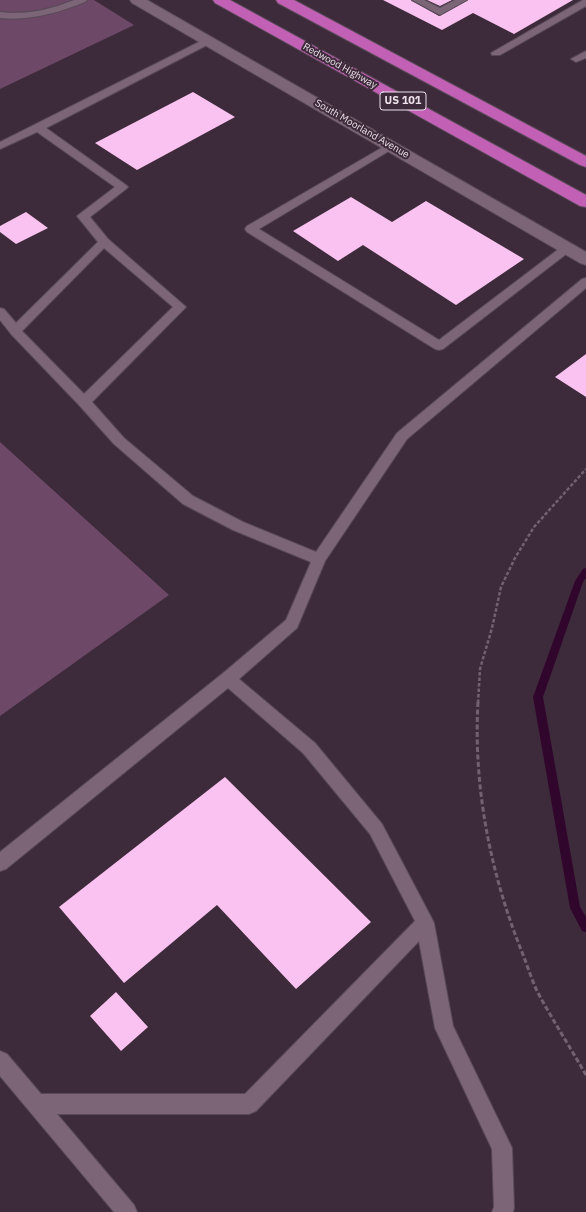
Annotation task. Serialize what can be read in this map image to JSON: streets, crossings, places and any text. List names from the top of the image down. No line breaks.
{"streets":{"highway":["Redwood Highway","US 101"],"street":["South Moorland Avenue"]}}
